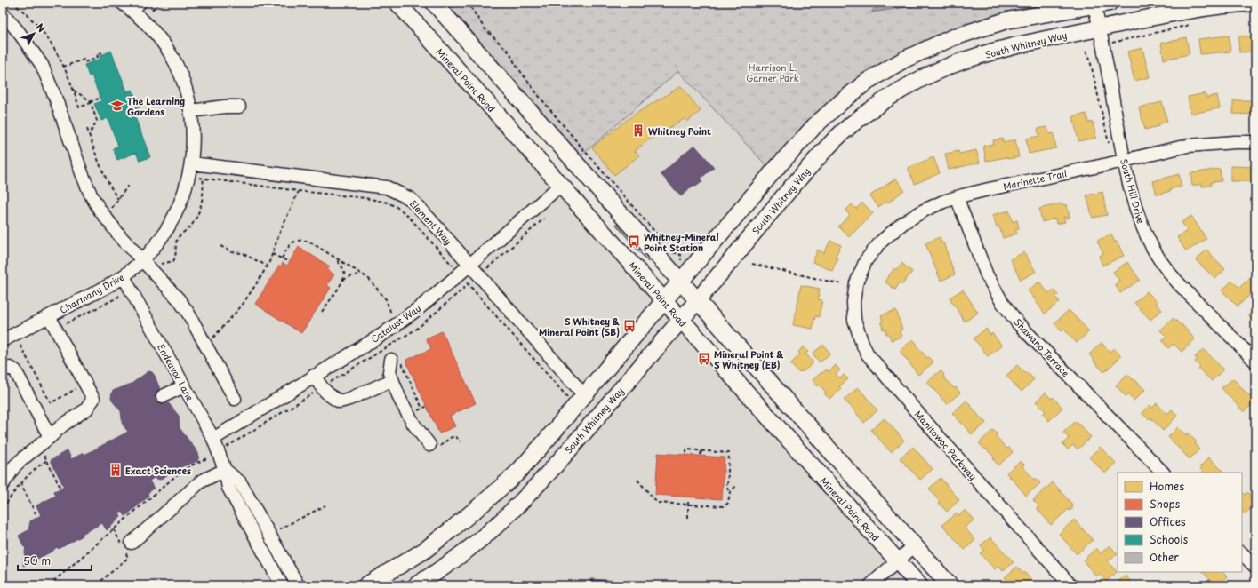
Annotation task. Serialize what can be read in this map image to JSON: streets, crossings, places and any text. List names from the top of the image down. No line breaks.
{"streets":{"main road":["South Whitney Way","Mineral Point Road"],"street":["Marinette Trail","South Hill Drive","Element Way","Charmany Drive","Catalyst Way","Shawano Terrace","Endeavor Lane","Manitowoc Parkway"]},"crossings":[["South Whitney Way","Mineral Point Road"],["South Whitney Way","South Hill Drive"],["Mineral Point Road","Catalyst Way"],["Marinette Trail","South Hill Drive"],["Marinette Trail","Shawano Terrace"],["Marinette Trail","Manitowoc Parkway"],["Element Way","Charmany Drive"],["Element Way","Catalyst Way"],["Charmany Drive","Endeavor Lane"],["Catalyst Way","Endeavor Lane"]],"parks":["Harrison L. Garner Park"],"places":{"school or university":["The Learning Gardens"],"building":["Whitney Point","Exact Sciences"],"bus stop":["Whitney-Mineral Point Station","S Whitney & Mineral Point (SB)","Mineral Point & S Whitney (EB)"]},"legend":["Homes","Shops","Offices","Schools","Other"],"scale_bar":"50 m","north":"top right"}
